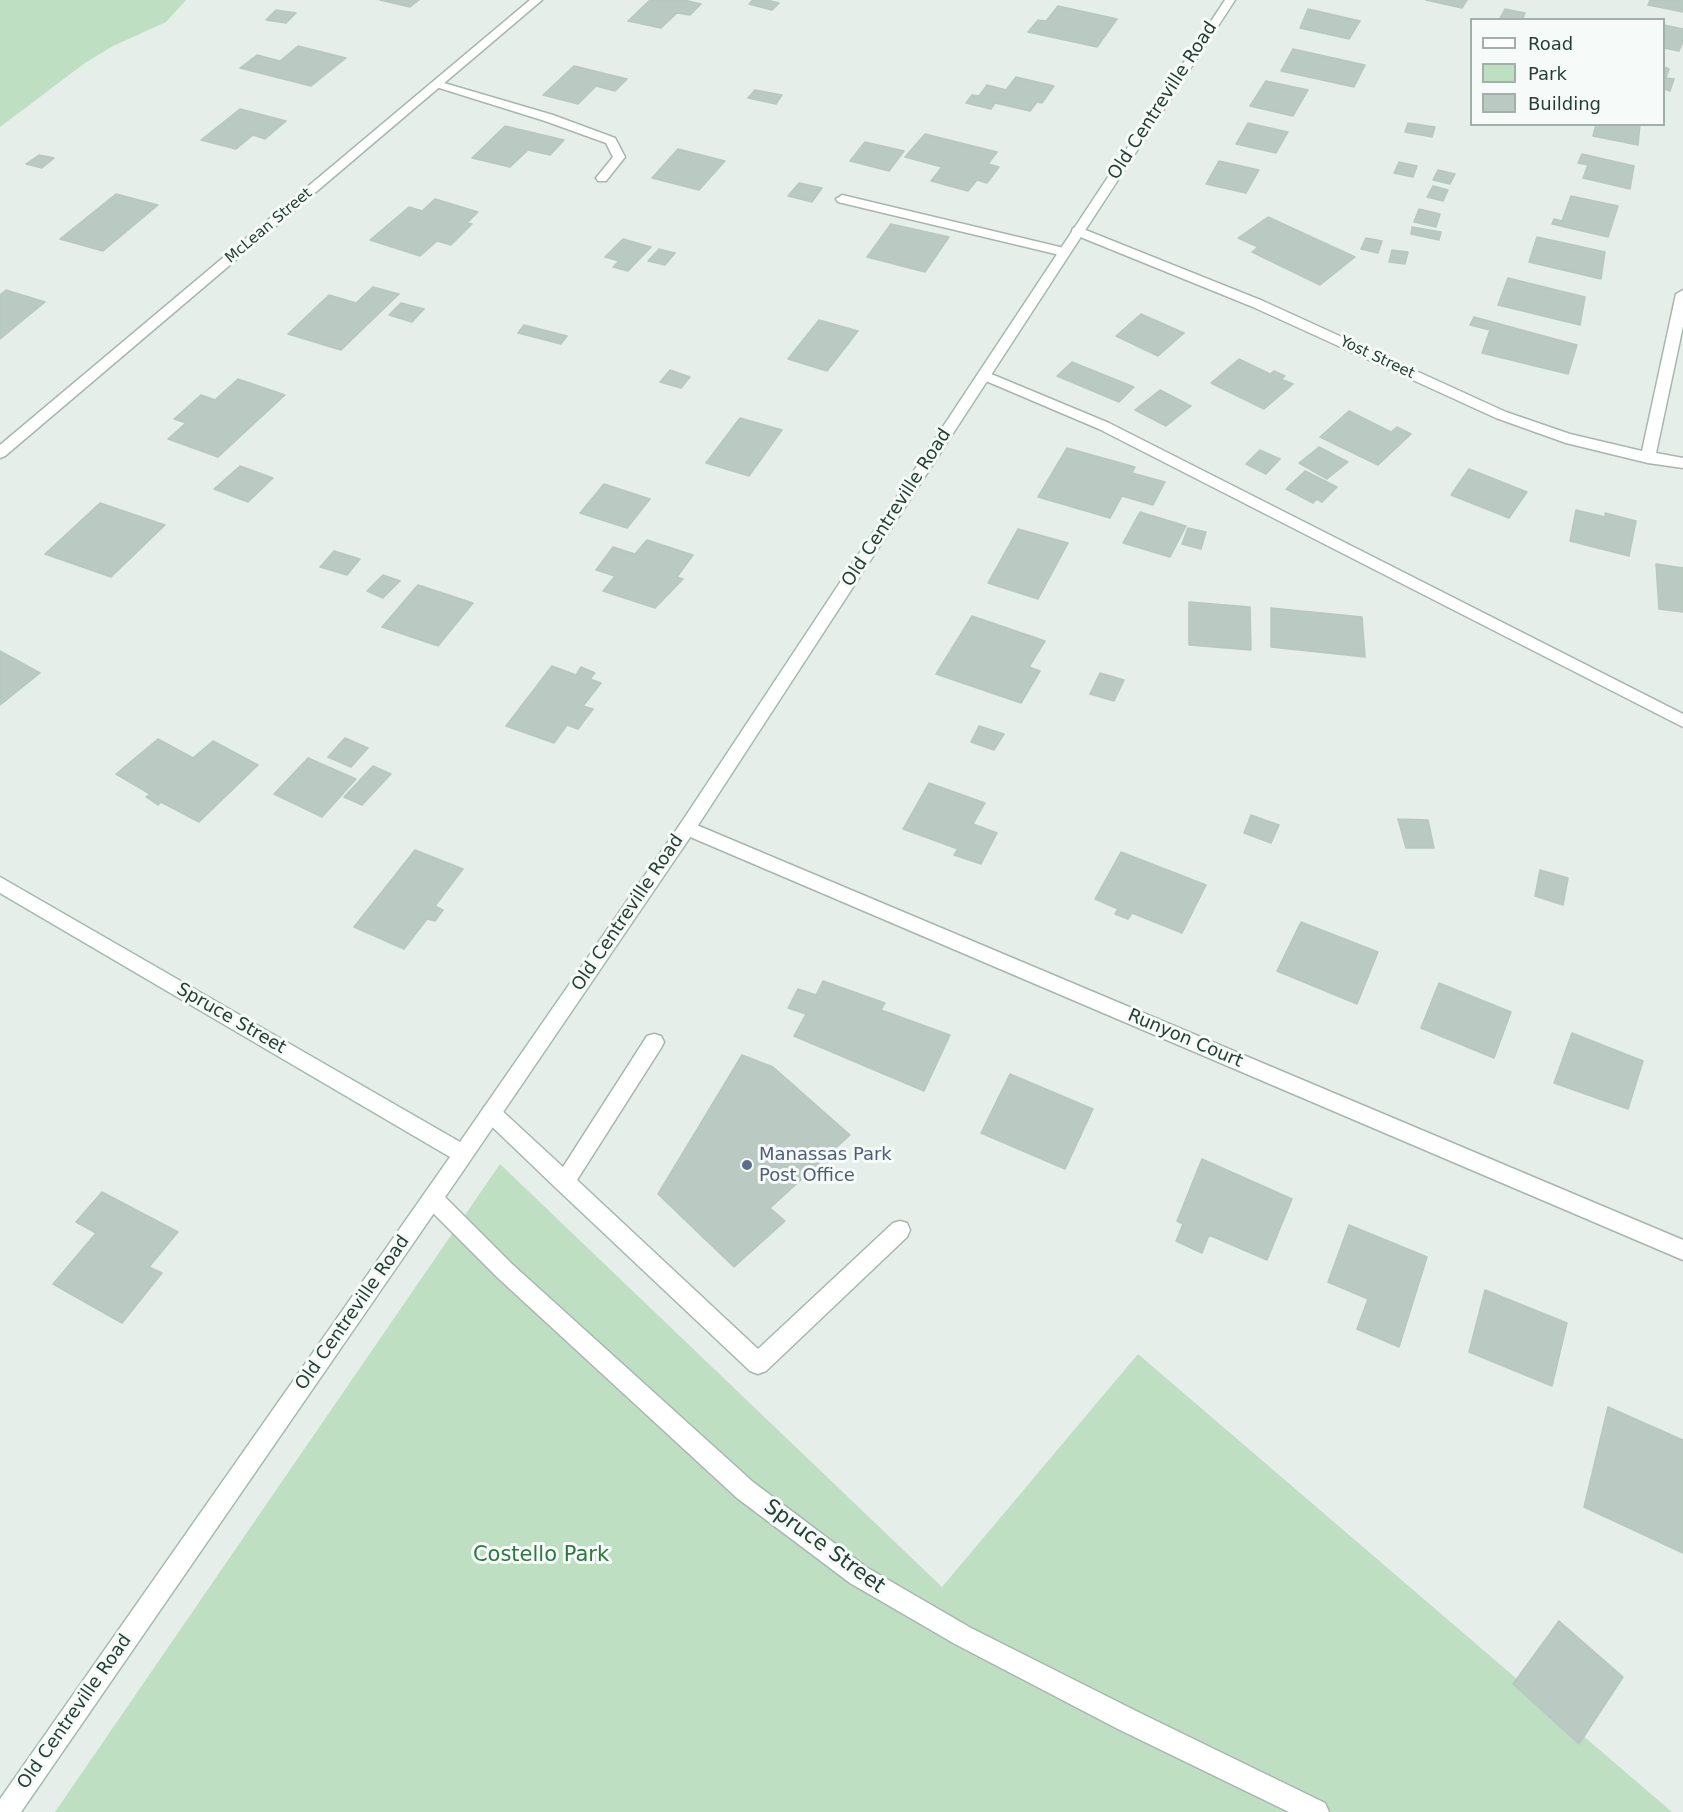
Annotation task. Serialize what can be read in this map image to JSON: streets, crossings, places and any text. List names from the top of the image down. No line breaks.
{"streets":{"street":["Old Centreville Road","McLean Street","Yost Street","Spruce Street","Runyon Court"]},"crossings":[["Old Centreville Road","Yost Street"],["Old Centreville Road","Spruce Street"],["Old Centreville Road","Runyon Court"]],"parks":["Costello Park"],"places":["Manassas Park Post Office"],"legend":["Road","Park","Building"]}
